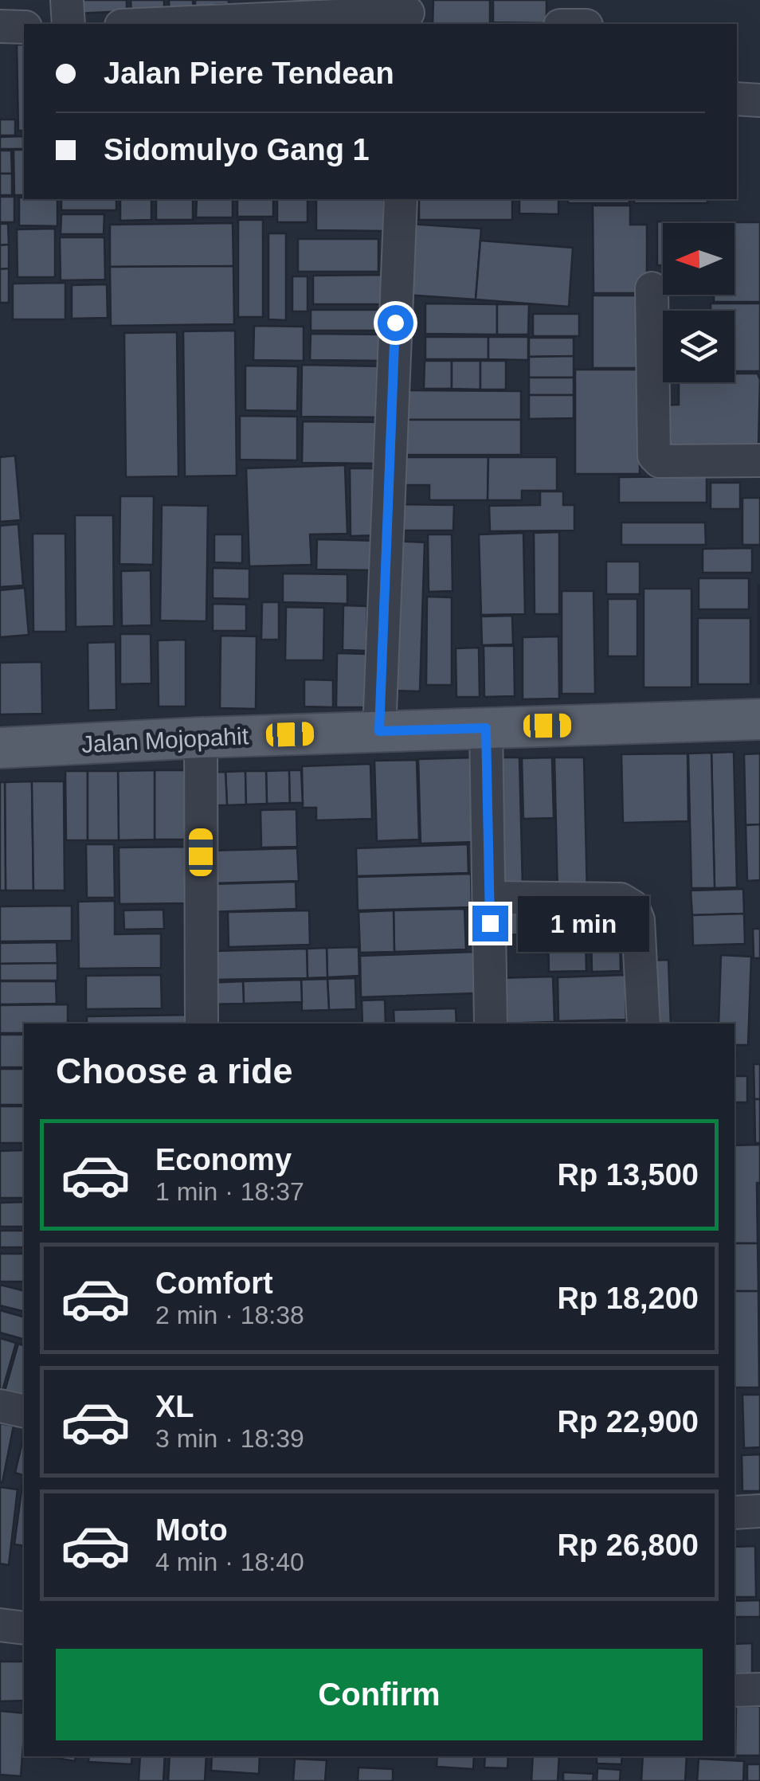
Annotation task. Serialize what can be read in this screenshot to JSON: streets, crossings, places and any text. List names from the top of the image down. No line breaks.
{"streets":{"main road":["Jalan Mojopahit"]},"north":"left","page":{"banner":["Jalan Piere Tendean","Sidomulyo Gang 1"],"bubble":"1 min","heading":"Choose a ride","list":[{"name":"Economy","note":"1 min · 18:37","value":"Rp 13,500"},{"name":"Comfort","note":"2 min · 18:38","value":"Rp 18,200"},{"name":"XL","note":"3 min · 18:39","value":"Rp 22,900"},{"name":"Moto","note":"4 min · 18:40","value":"Rp 26,800"}],"buttons":"Confirm"}}
